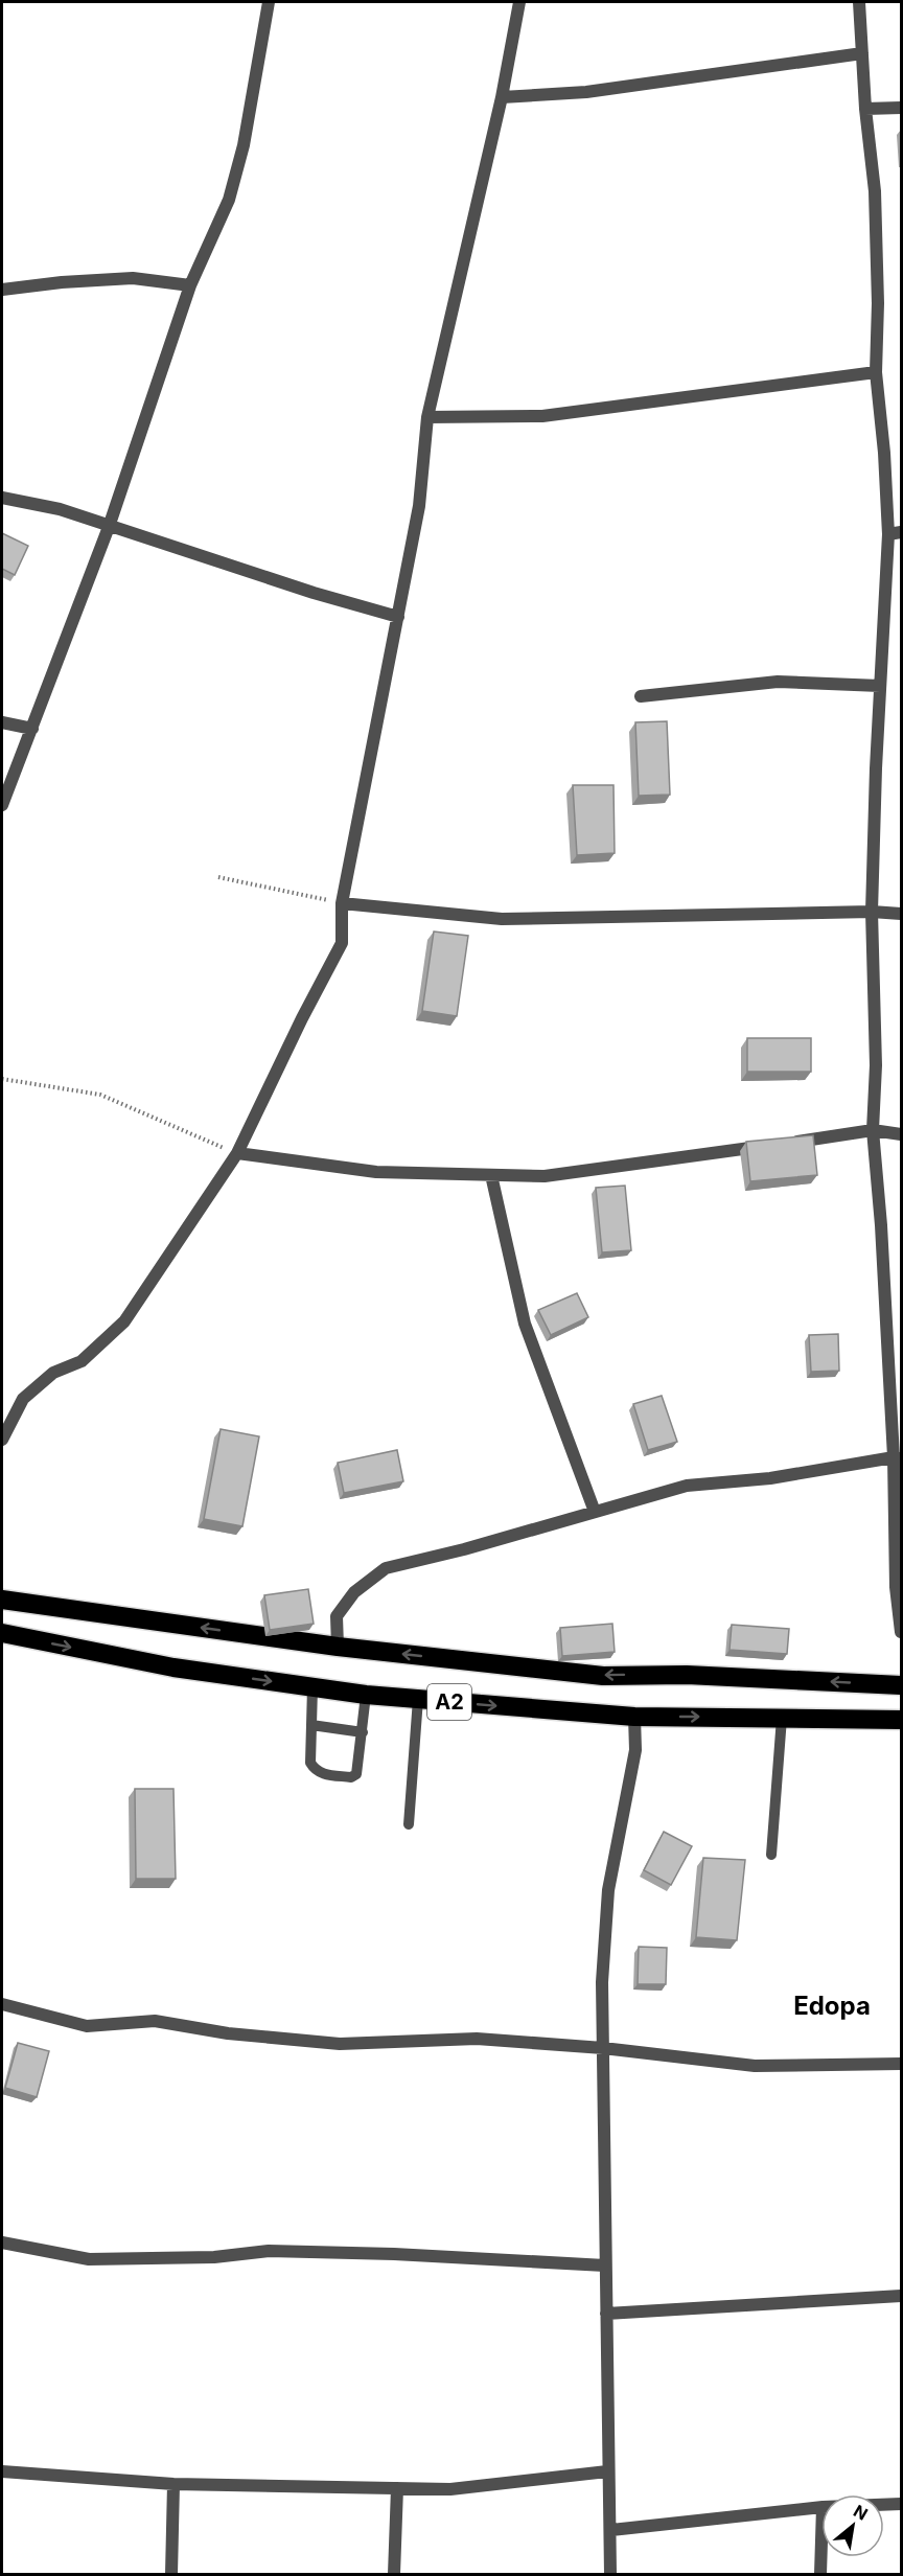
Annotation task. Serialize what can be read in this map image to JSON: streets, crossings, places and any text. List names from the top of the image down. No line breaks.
{"streets":{"highway":["A2"]},"districts":["Edopa"],"north":"top right"}
